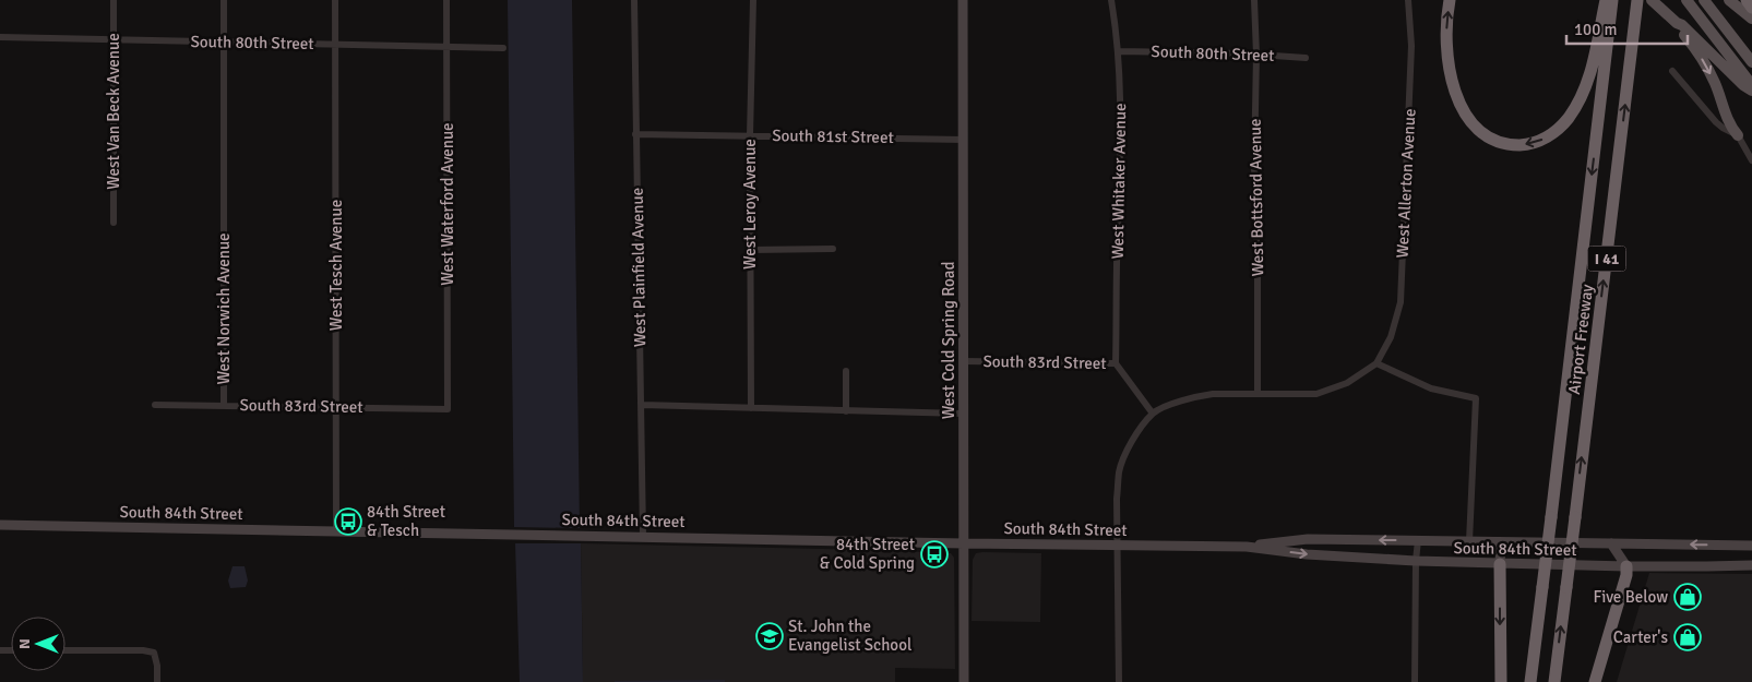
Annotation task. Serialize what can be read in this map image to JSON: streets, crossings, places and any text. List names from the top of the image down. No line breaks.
{"streets":{"highway":["I 41","Airport Freeway"],"street":["South 80th Street","West Van Beck Avenue","South 81st Street","West Whitaker Avenue","West Allerton Avenue","West Bottsford Avenue","West Waterford Avenue","West Leroy Avenue","West Tesch Avenue","West Plainfield Avenue","West Norwich Avenue","West Cold Spring Road","South 83rd Street","South 84th Street"]},"crossings":[["South 80th Street","West Van Beck Avenue"],["South 80th Street","West Whitaker Avenue"],["South 80th Street","West Bottsford Avenue"],["South 80th Street","West Waterford Avenue"],["South 80th Street","West Tesch Avenue"],["South 80th Street","West Norwich Avenue"],["South 81st Street","West Leroy Avenue"],["South 81st Street","West Plainfield Avenue"],["South 81st Street","West Cold Spring Road"],["West Whitaker Avenue","South 83rd Street"],["West Waterford Avenue","South 83rd Street"],["West Tesch Avenue","South 83rd Street"],["West Tesch Avenue","South 84th Street"],["West Plainfield Avenue","South 84th Street"],["West Norwich Avenue","South 83rd Street"],["West Cold Spring Road","South 83rd Street"],["West Cold Spring Road","South 84th Street"]],"places":{"bus stop":["84th Street & Tesch","84th Street & Cold Spring"],"shop":["Five Below","Carter's"],"school or university":["St. John the Evangelist School"]},"scale_bar":"100 m","north":"left"}
